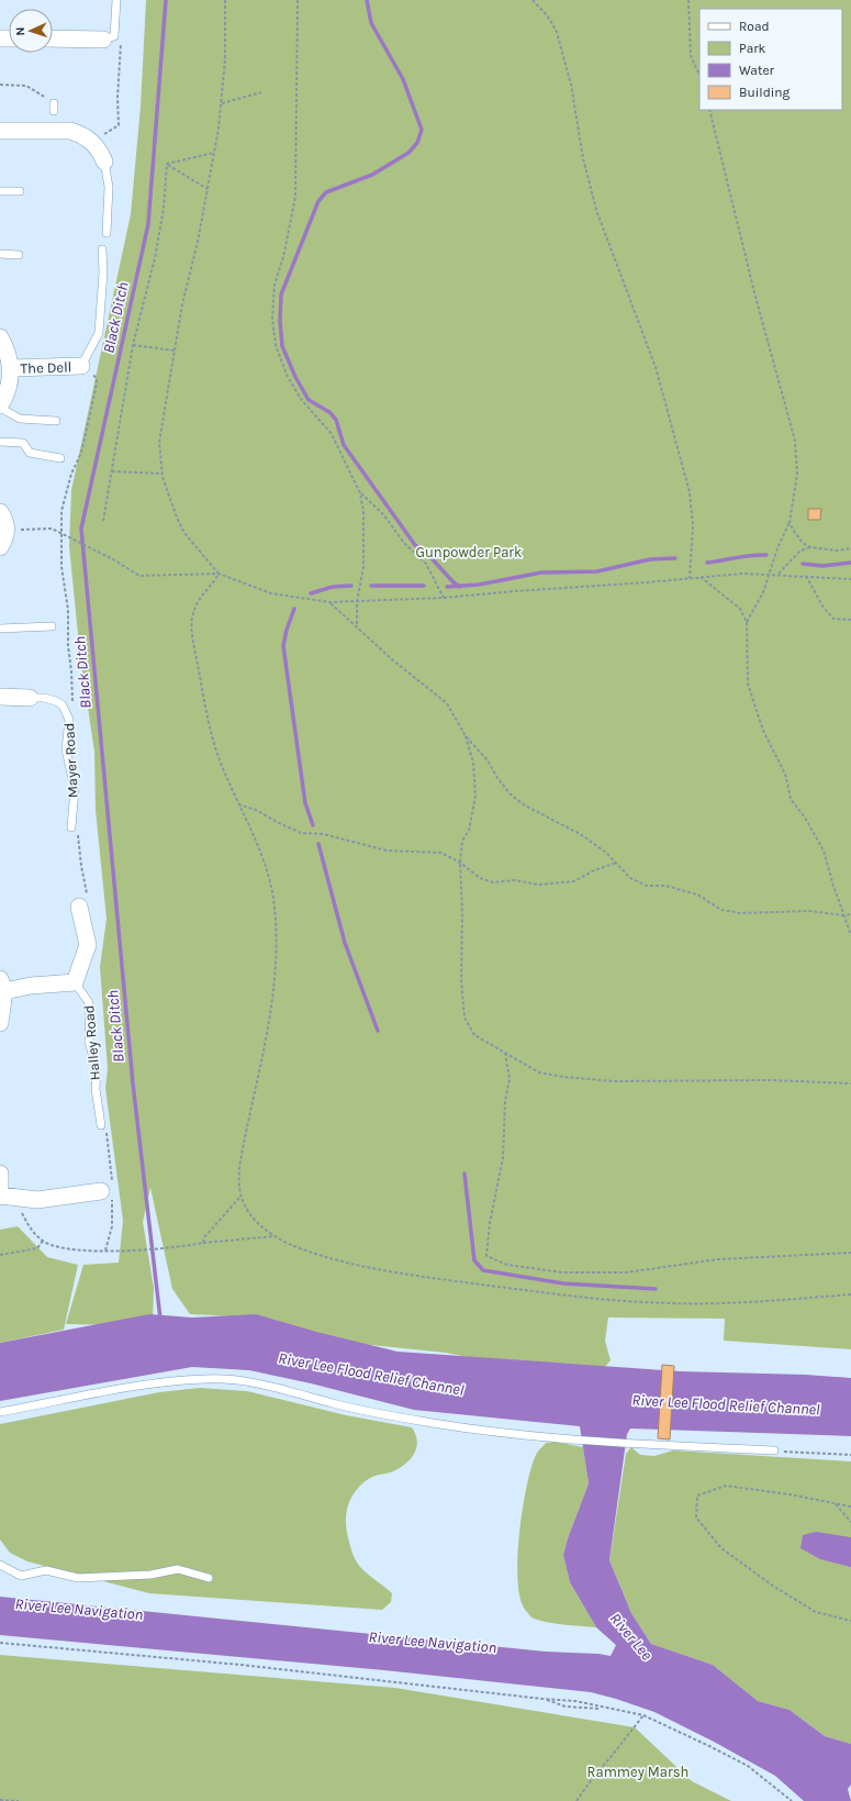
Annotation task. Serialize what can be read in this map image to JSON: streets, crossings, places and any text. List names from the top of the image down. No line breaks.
{"streets":{"street":["The Dell","Mayer Road"],"lane":["Halley Road"]},"water":["Black Ditch","River Lee Flood Relief Channel","River Lee Navigation","River Lee"],"parks":["Gunpowder Park","Rammey Marsh"],"legend":["Road","Park","Water","Building"],"north":"left"}
